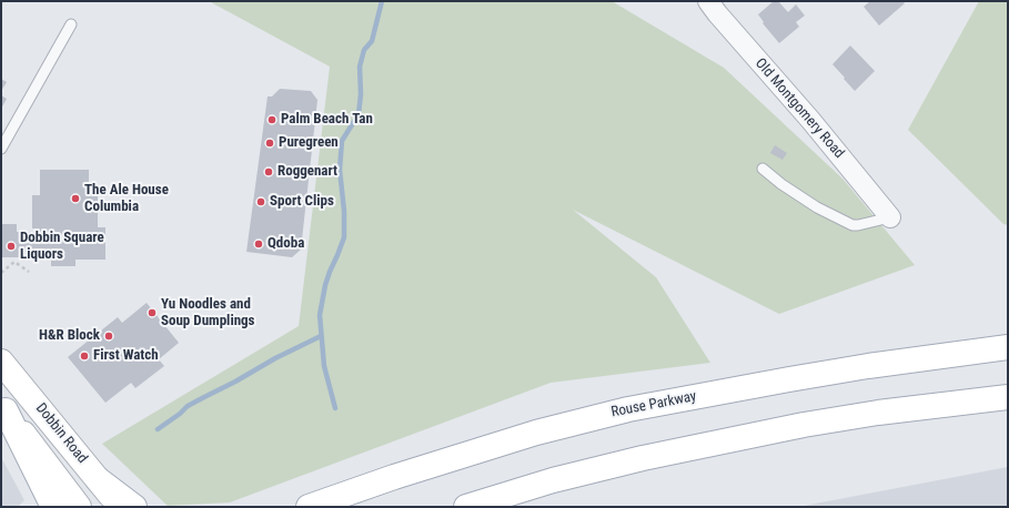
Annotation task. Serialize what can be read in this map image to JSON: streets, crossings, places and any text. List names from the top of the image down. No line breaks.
{"streets":{"main road":["Rouse Parkway","Dobbin Road"],"street":["Old Montgomery Road"]},"places":["Palm Beach Tan","Puregreen","Roggenart","The Ale House Columbia","Sport Clips","Qdoba","Dobbin Square Liquors","Yu Noodles and Soup Dumplings","H&R Block","First Watch"]}
